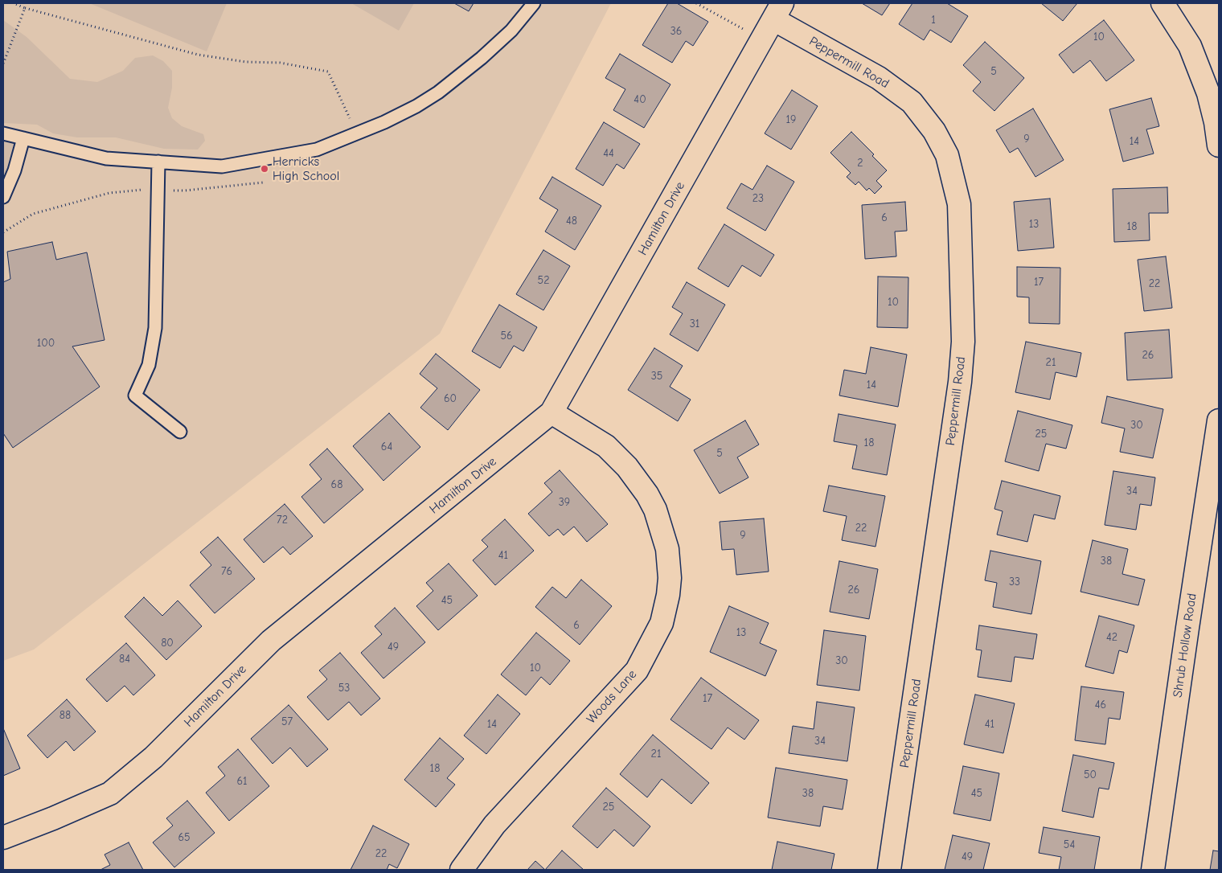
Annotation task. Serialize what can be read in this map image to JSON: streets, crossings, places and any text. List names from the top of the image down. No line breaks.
{"streets":{"street":["Peppermill Road","Hamilton Drive","Shrub Hollow Road","Woods Lane"]},"crossings":[["Peppermill Road","Hamilton Drive"],["Hamilton Drive","Woods Lane"]],"places":["Herricks High School"],"house_numbers":["1","36","10","5","40","19","9","14","44","2","23","6","48","13","18","52","17","22","10","31","56","100","26","21","35","14","60","30","25","18","64","5","68","34","39","72","22","9","41","38","76","33","26","45","6","13","42","80","49","84","30","10","53","17","46","88","57","14","41","34","21","18","50","61","38","45","25","65","54","22","49"]}
